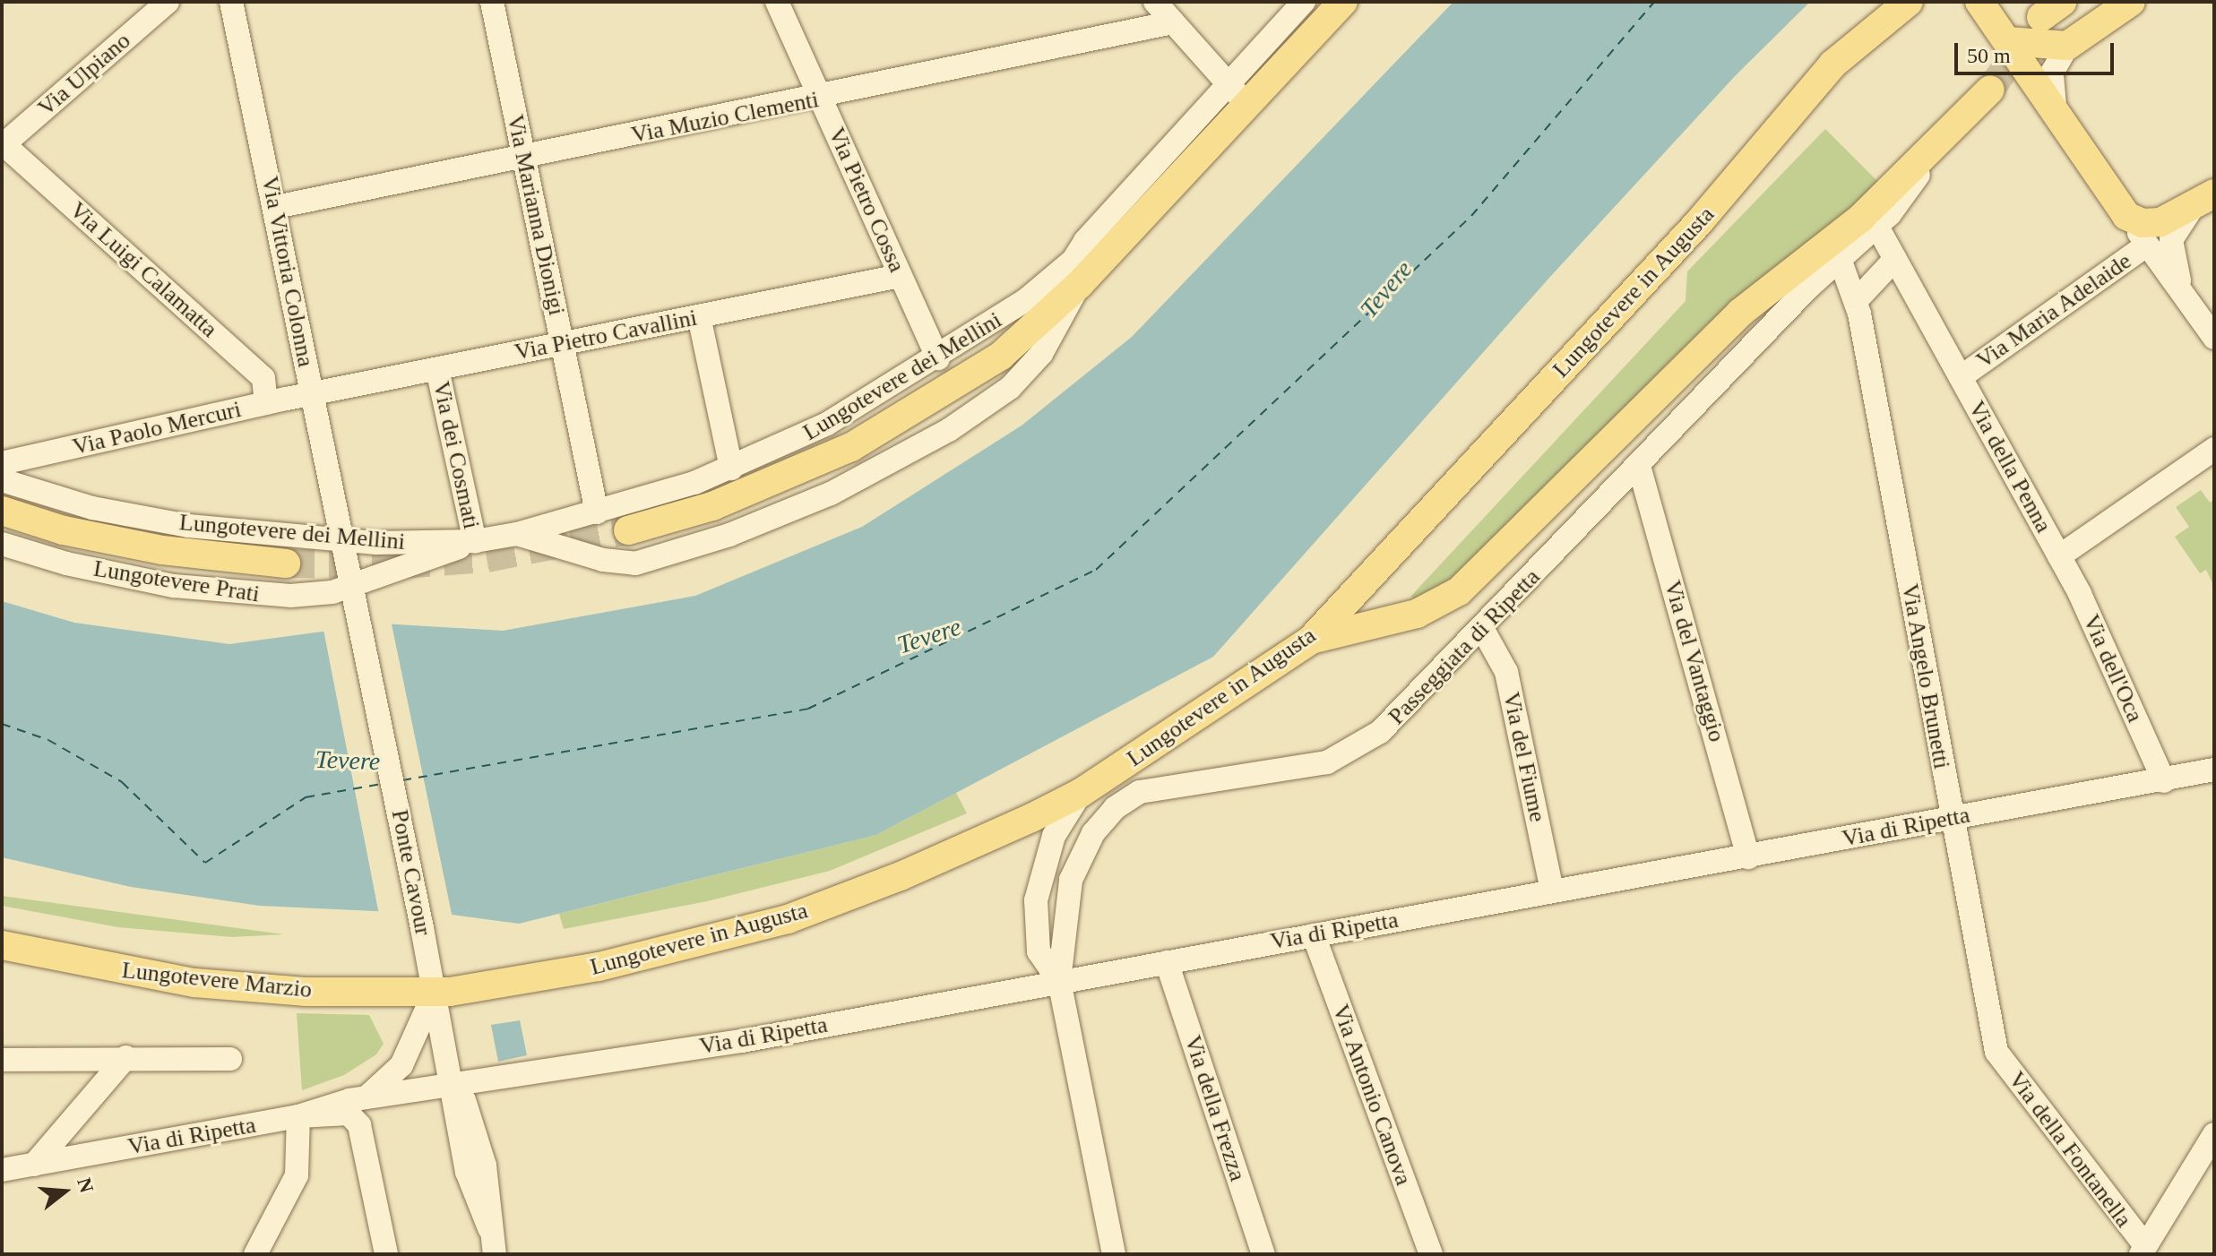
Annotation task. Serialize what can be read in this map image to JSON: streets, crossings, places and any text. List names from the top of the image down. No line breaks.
{"streets":{"main road":["Lungotevere in Augusta","Via Maria Adelaide","Lungotevere dei Mellini","Lungotevere Prati","Passeggiata di Ripetta","Lungotevere Marzio"],"street":["Via Ulpiano","Via Muzio Clementi","Via Pietro Cossa","Via Marianna Dionigi","Via Luigi Calamatta","Via Vittoria Colonna","Via Pietro Cavallini","Via Paolo Mercuri","Via dei Cosmati","Via della Penna","Via del Vantaggio","Via dell'Oca","Via Angelo Brunetti","Via del Fiume","Via di Ripetta","Ponte Cavour","Via Antonio Canova","Via della Frezza","Via della Fontanella"]},"crossings":[["Via Ulpiano","Via Luigi Calamatta"],["Via Muzio Clementi","Via Pietro Cossa"],["Via Muzio Clementi","Via Marianna Dionigi"],["Via Muzio Clementi","Via Vittoria Colonna"],["Via Pietro Cossa","Via Pietro Cavallini"],["Via Pietro Cossa","Lungotevere dei Mellini"],["Via Marianna Dionigi","Via Pietro Cavallini"],["Via Marianna Dionigi","Lungotevere dei Mellini"],["Via Luigi Calamatta","Via Paolo Mercuri"],["Via Vittoria Colonna","Via Pietro Cavallini"],["Via Vittoria Colonna","Lungotevere dei Mellini"],["Via Vittoria Colonna","Via Paolo Mercuri"],["Via Vittoria Colonna","Ponte Cavour"],["Lungotevere in Augusta","Passeggiata di Ripetta"],["Lungotevere in Augusta","Ponte Cavour"],["Lungotevere in Augusta","Lungotevere Marzio"],["Via Maria Adelaide","Via della Penna"],["Via Pietro Cavallini","Via Paolo Mercuri"],["Via Pietro Cavallini","Via dei Cosmati"],["Lungotevere dei Mellini","Via dei Cosmati"],["Lungotevere dei Mellini","Lungotevere Prati"],["Lungotevere dei Mellini","Ponte Cavour"],["Via dei Cosmati","Lungotevere Prati"],["Via della Penna","Passeggiata di Ripetta"],["Via della Penna","Via dell'Oca"],["Lungotevere Prati","Ponte Cavour"],["Passeggiata di Ripetta","Via del Vantaggio"],["Passeggiata di Ripetta","Via Angelo Brunetti"],["Passeggiata di Ripetta","Via del Fiume"],["Passeggiata di Ripetta","Via di Ripetta"],["Via del Vantaggio","Via di Ripetta"],["Via dell'Oca","Via di Ripetta"],["Via Angelo Brunetti","Via di Ripetta"],["Via Angelo Brunetti","Via della Fontanella"],["Via del Fiume","Via di Ripetta"],["Via di Ripetta","Ponte Cavour"],["Via di Ripetta","Via Antonio Canova"],["Via di Ripetta","Via della Frezza"],["Ponte Cavour","Lungotevere Marzio"]],"water":["Tevere"],"scale_bar":"50 m","north":"right"}
